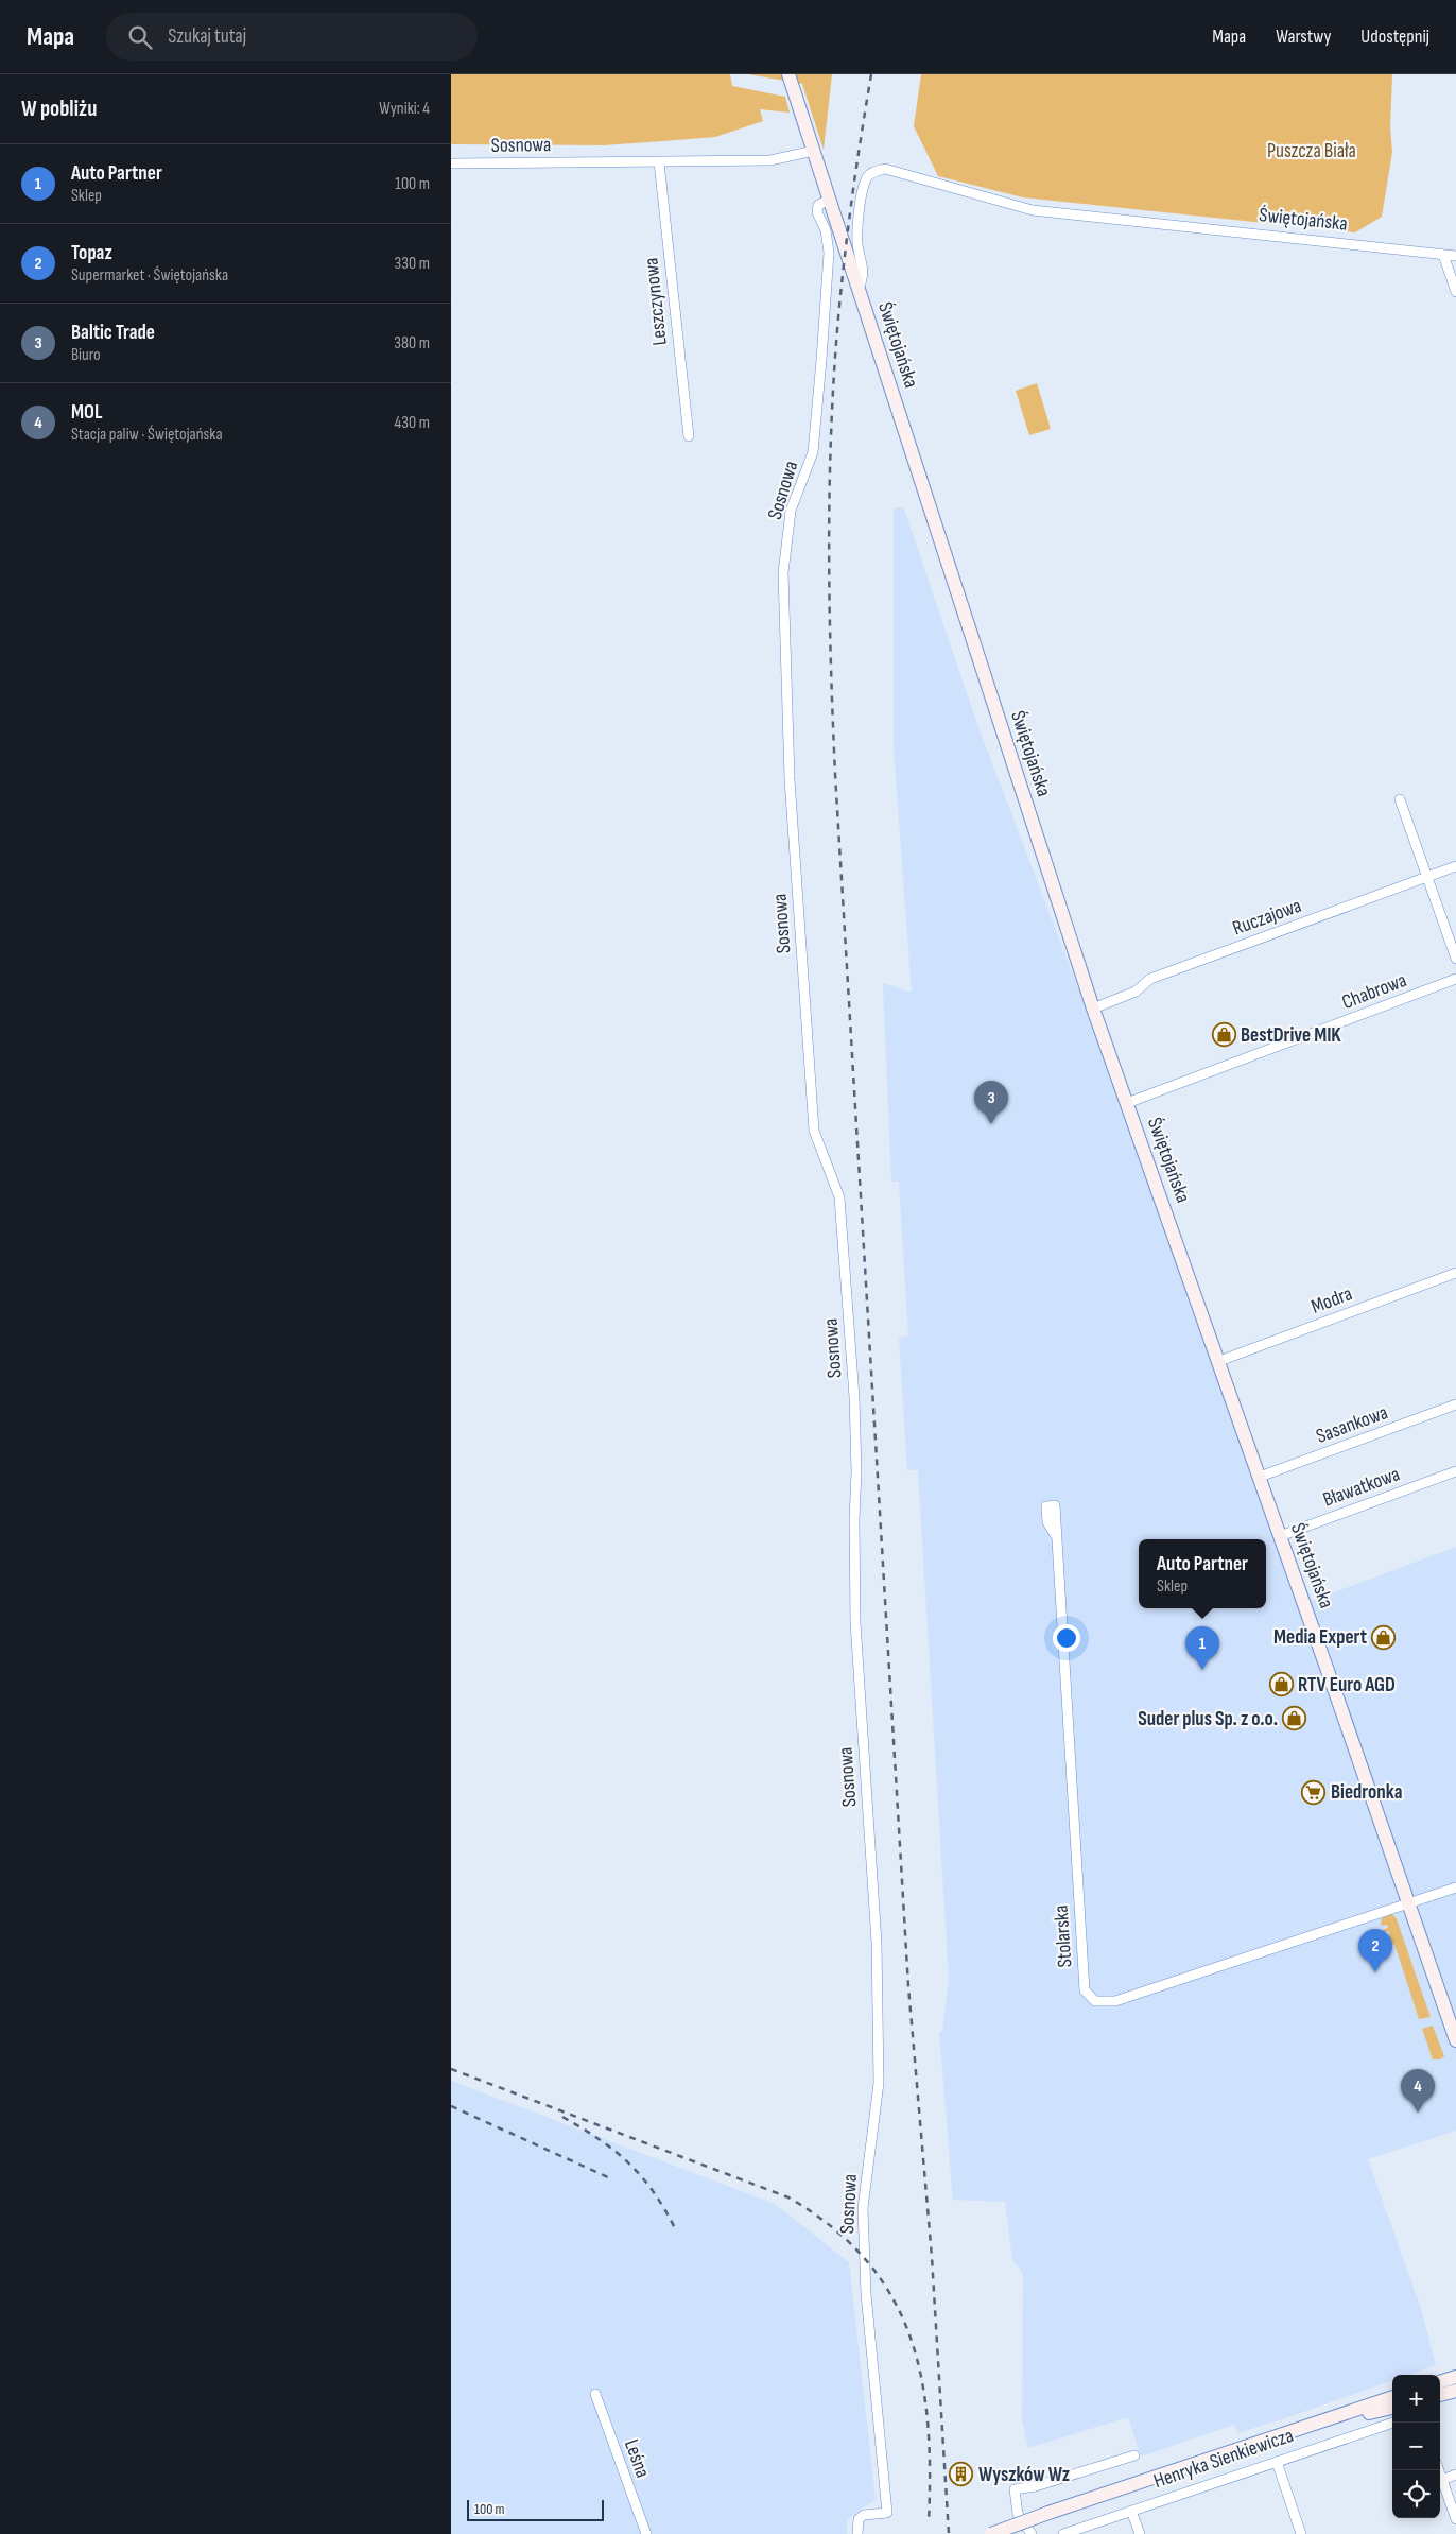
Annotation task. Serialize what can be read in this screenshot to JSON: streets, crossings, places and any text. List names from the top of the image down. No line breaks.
{"streets":{"street":["Sosnowa","Świętojańska","Leszczynowa","Ruczajowa","Chabrowa","Modra","Sasankowa","Bławatkowa","Stolarska","Leśna","Henryka Sienkiewicza"]},"crossings":[["Sosnowa","Świętojańska"],["Sosnowa","Leszczynowa"],["Świętojańska","Ruczajowa"],["Świętojańska","Chabrowa"],["Świętojańska","Modra"],["Świętojańska","Sasankowa"],["Świętojańska","Bławatkowa"],["Świętojańska","Stolarska"]],"parks":["Puszcza Biała"],"places":{"shop":["BestDrive MIK","Media Expert","RTV Euro AGD","Suder plus Sp. z o.o."],"supermarket":["Biedronka"],"building":["Wyszków Wz"]},"scale_bar":"100 m","page":{"header":"Mapa","search":"Szukaj tutaj","nav":["Mapa","Warstwy","Udostępnij"],"heading":["W pobliżu","Wyniki: 4"],"list":[{"mark":"1","name":"Auto Partner","note":"Sklep","value":"100 m"},{"mark":"2","name":"Topaz","note":"Supermarket · Świętojańska","value":"330 m"},{"mark":"3","name":"Baltic Trade","note":"Biuro","value":"380 m"},{"mark":"4","name":"MOL","note":"Stacja paliw · Świętojańska","value":"430 m"}],"pins":["3","1","2","4"],"popup":["Auto Partner","Sklep"],"map_buttons":["+","−"],"scale":"100 m"}}
